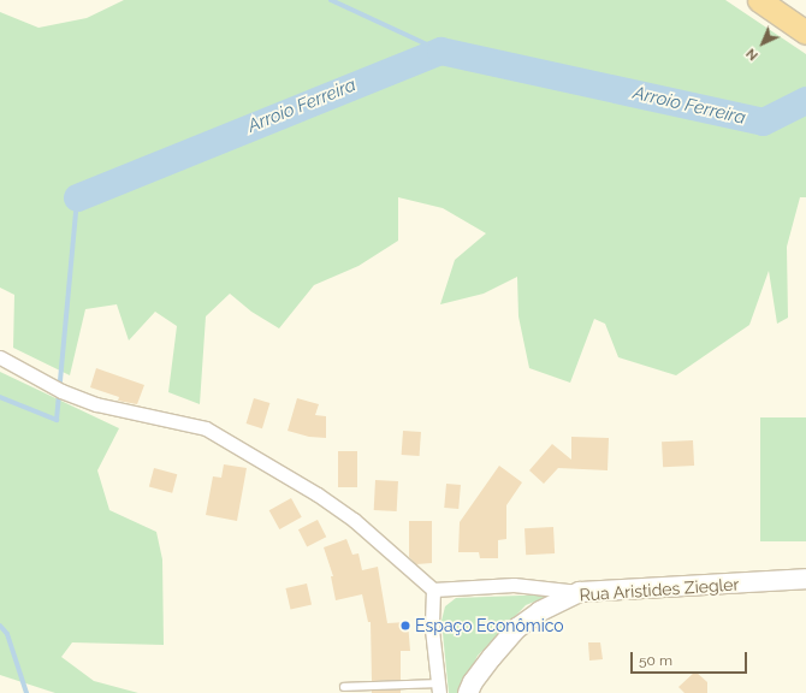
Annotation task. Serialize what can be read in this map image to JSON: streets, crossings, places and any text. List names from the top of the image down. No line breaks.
{"streets":{"main road":["Rua Aristides Ziegler"]},"water":["Arroio Ferreira"],"places":["Espaço Econômico"],"scale_bar":"50 m","north":"bottom left"}
